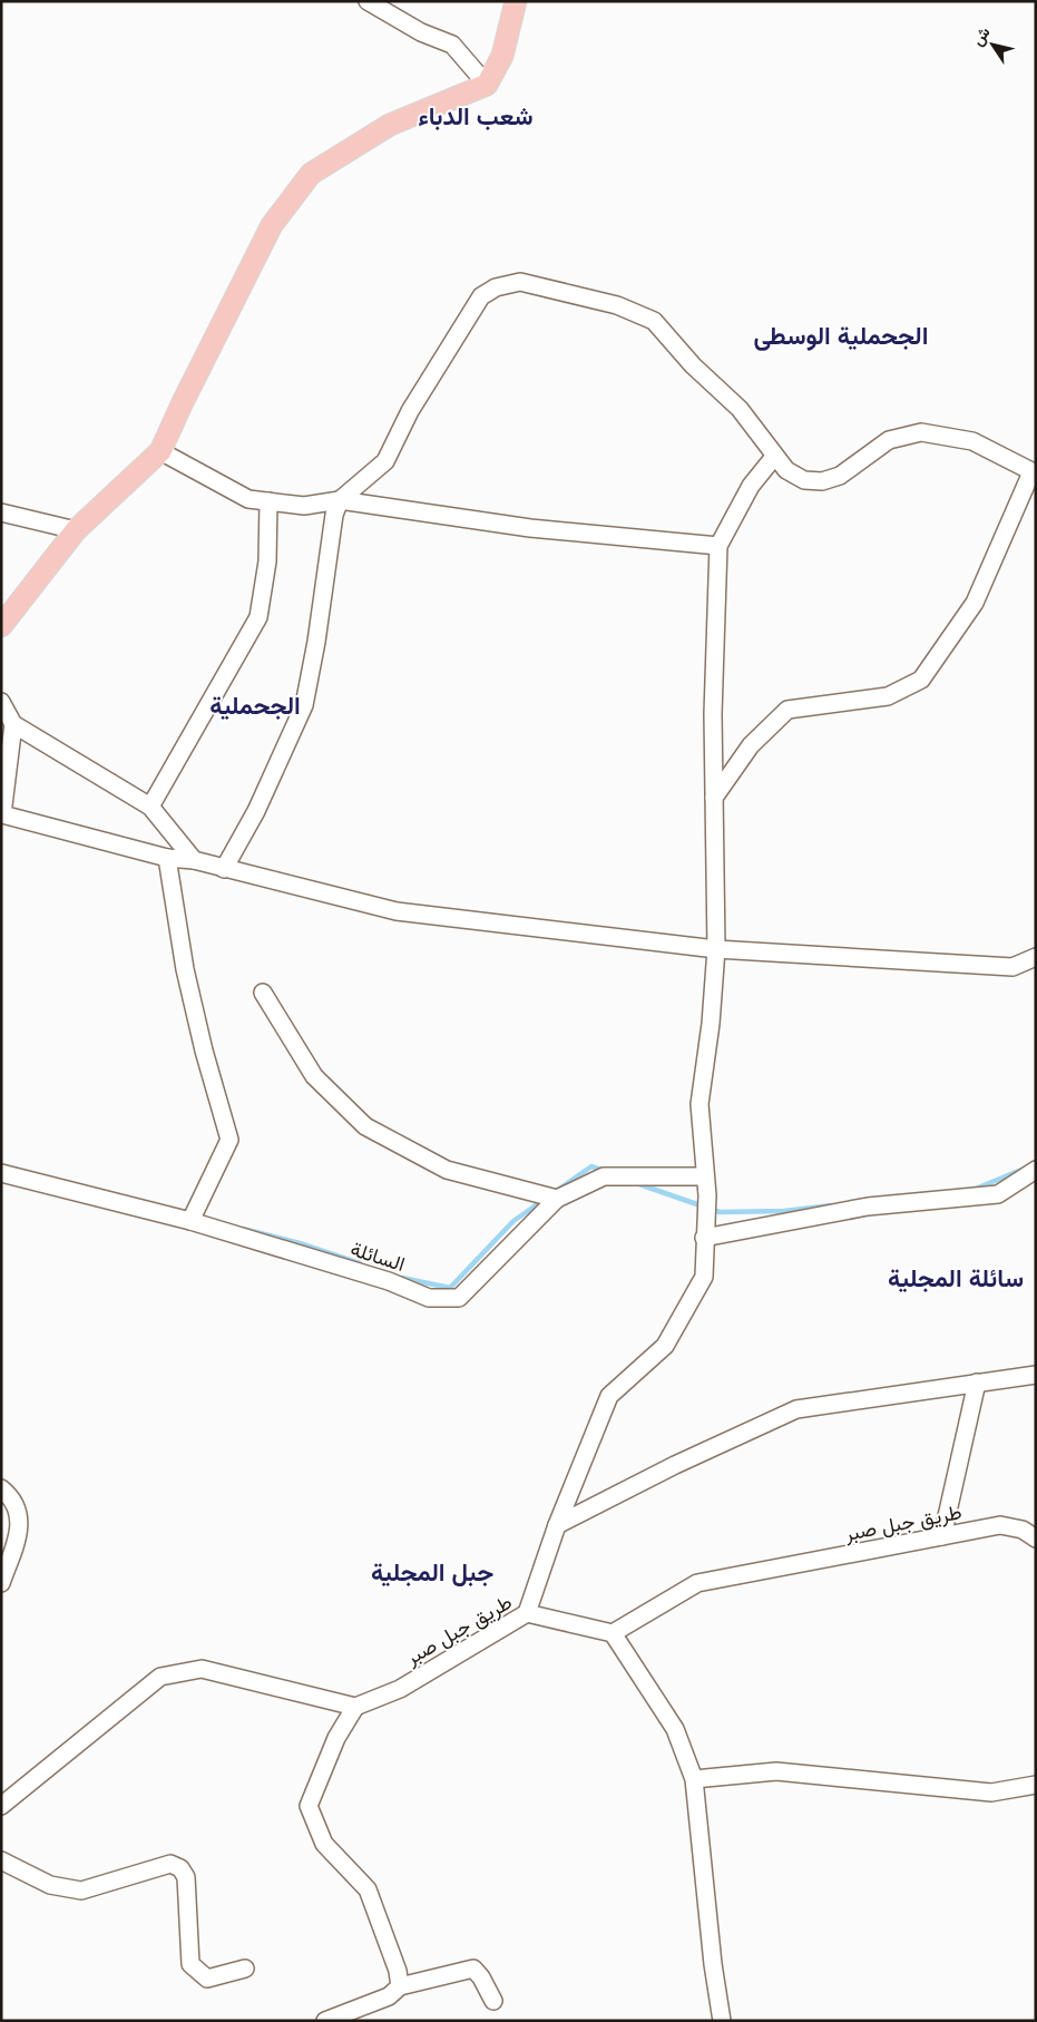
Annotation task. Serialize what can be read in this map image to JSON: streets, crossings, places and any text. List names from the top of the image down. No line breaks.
{"streets":{"street":["السائلة","طريق جبل صبر"]},"districts":["شعب الدباء","الجحملية الوسطى","الجحملية","سائلة المجلية","جبل المجلية"],"north":"top left"}
